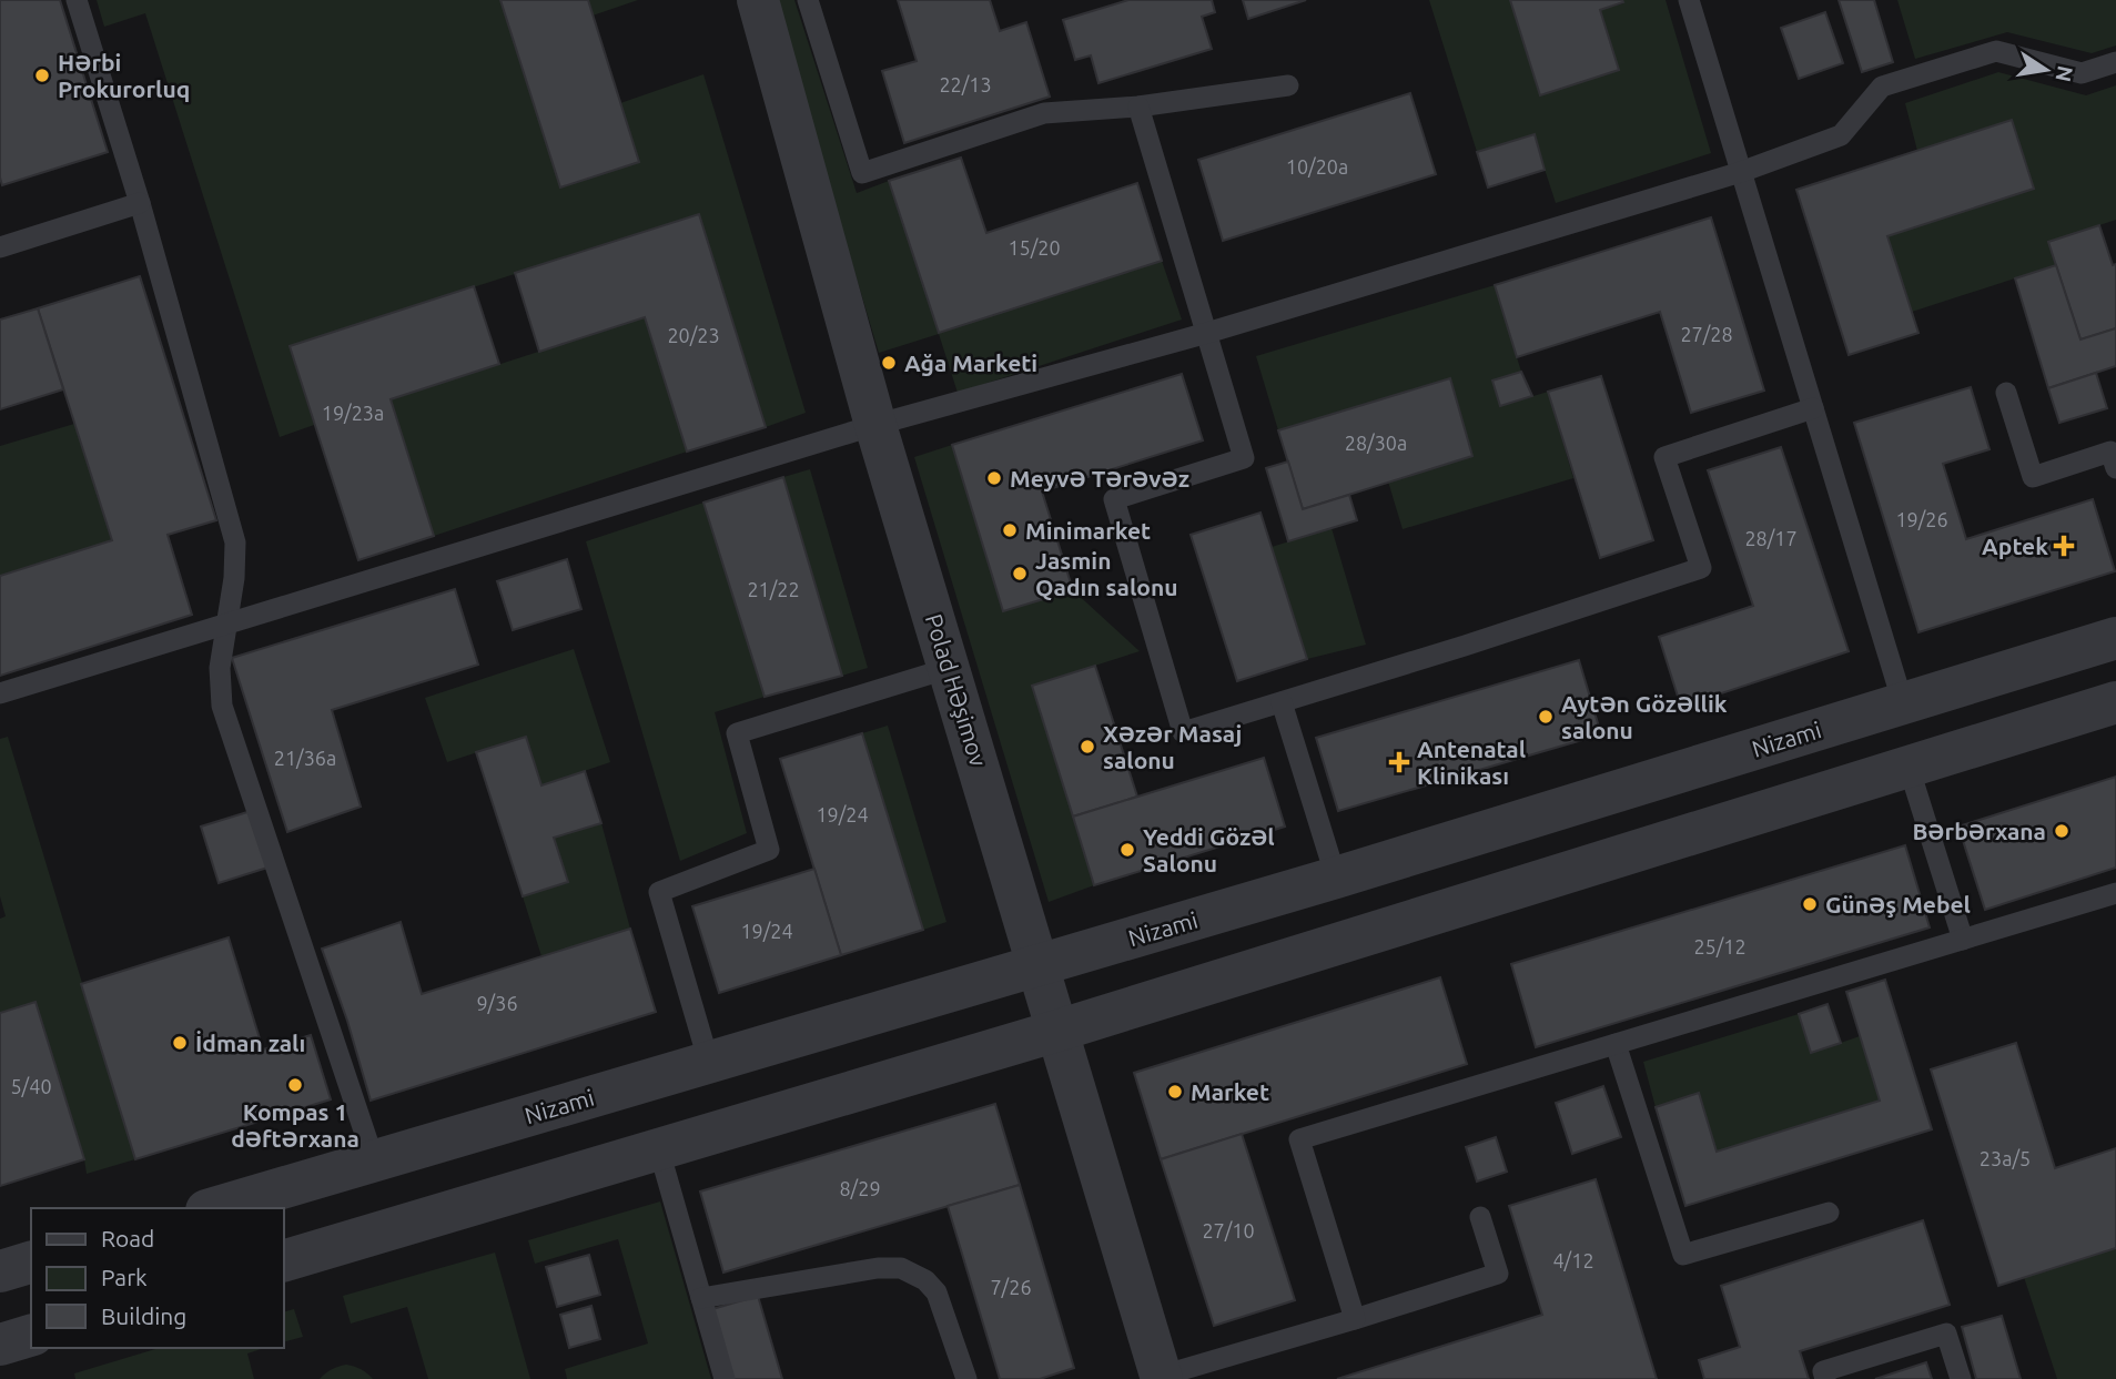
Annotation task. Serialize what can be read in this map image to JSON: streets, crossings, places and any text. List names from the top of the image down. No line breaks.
{"streets":{"street":["Polad Həşimov","Nizami"]},"crossings":[["Polad Həşimov","Nizami"]],"places":{"other":["Hərbi Prokurorluq","Ağa Marketi","Meyvə Tərəvəz","Minimarket","Jasmin Qadın salonu","Aytən Gözəllik salonu","Xəzər Masaj salonu","Bərbərxana","Yeddi Gözəl Salonu","Günəş Mebel","İdman zalı","Kompas 1 dəftərxana","Market"],"health":["Aptek","Antenatal Klinikası"]},"house_numbers":["22/13","10/20a","15/20","27/28","20/23","19/23a","28/30a","19/26","28/17","21/22","21/36a","19/24","19/24","25/12","9/36","5/40","23a/5","8/29","27/10","4/12","7/26"],"legend":["Road","Park","Building"],"north":"right"}
